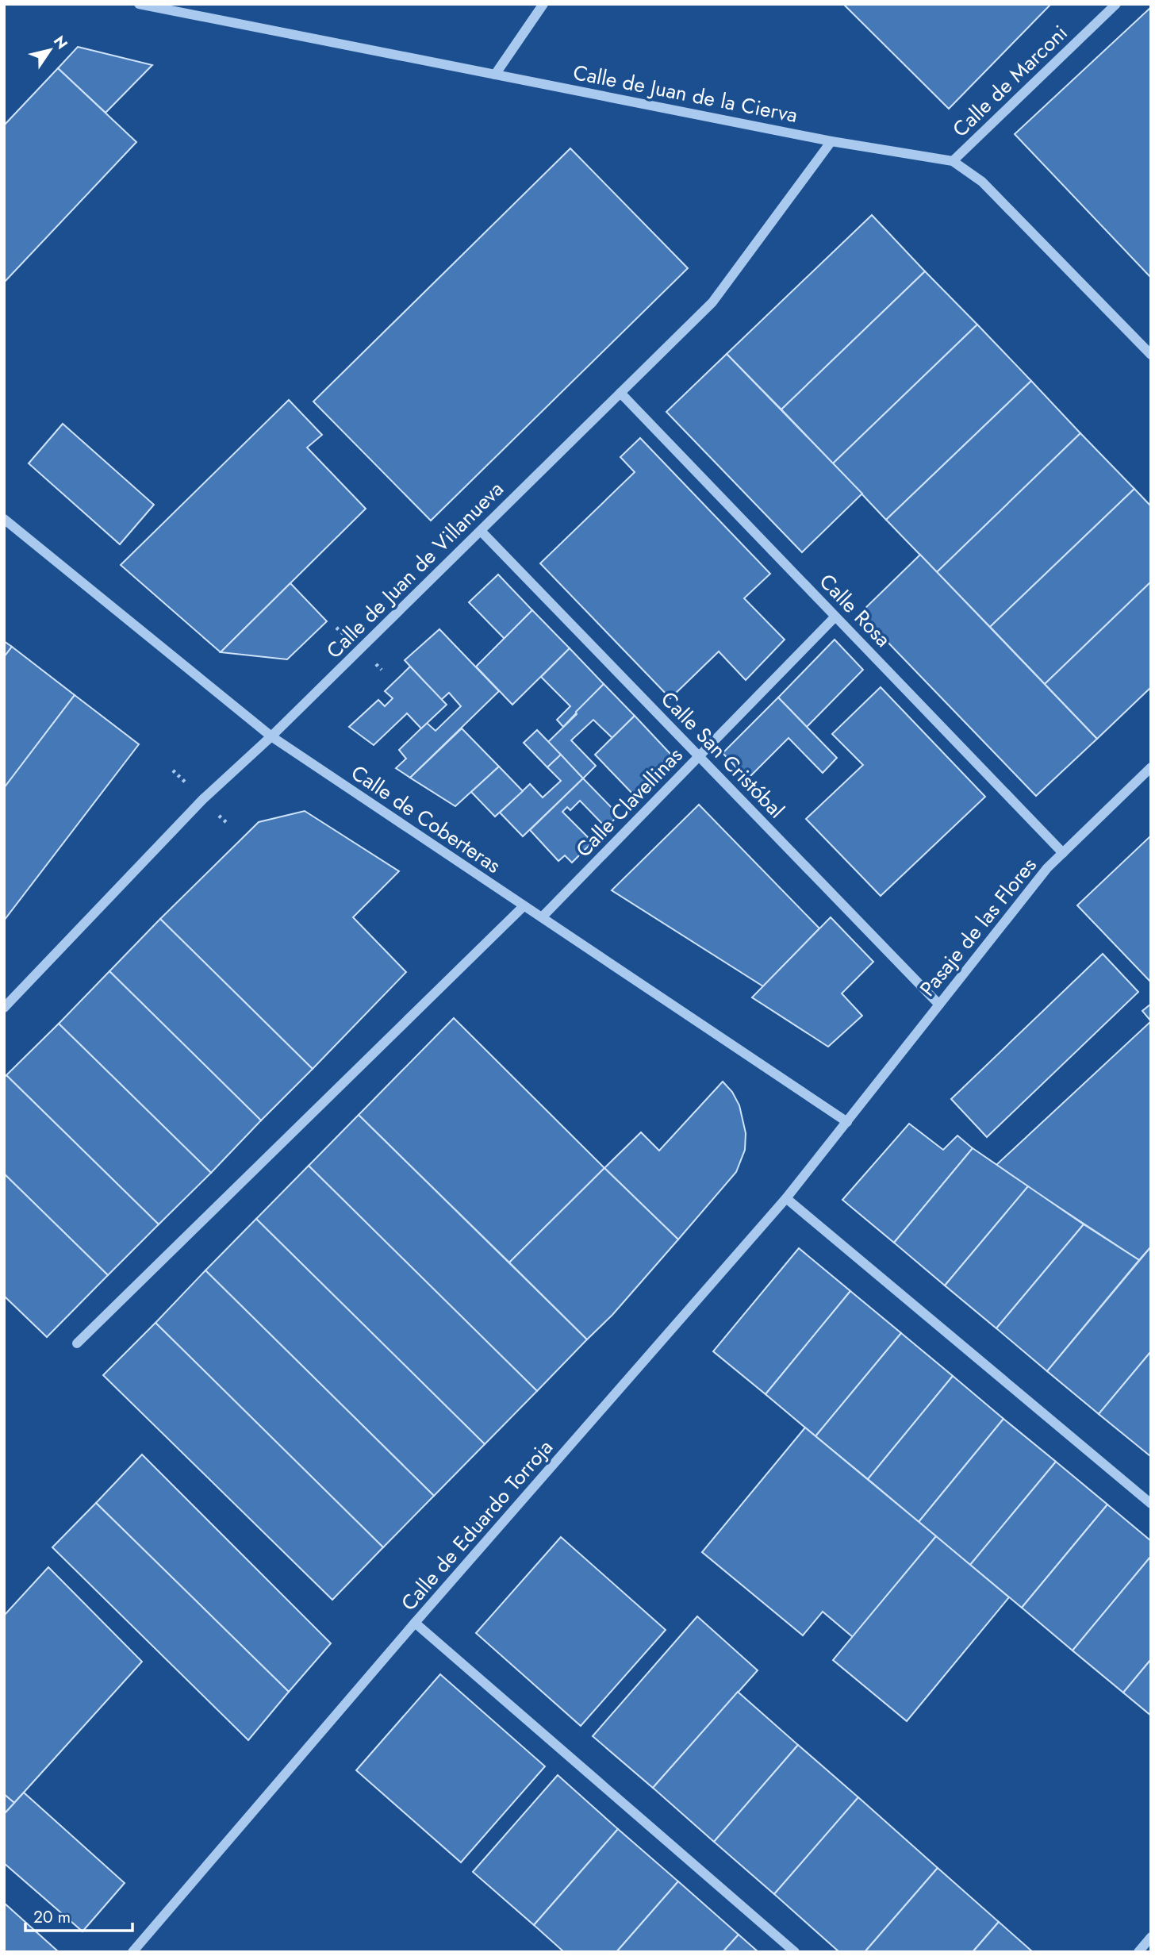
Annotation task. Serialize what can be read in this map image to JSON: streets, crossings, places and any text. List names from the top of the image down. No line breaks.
{"streets":{"street":["Calle de Marconi","Calle de Juan de la Cierva","Calle de Juan de Villanueva","Calle Rosa","Calle San Cristóbal","Calle Clavellinas","Calle de Coberteras","Pasaje de las Flores","Calle de Eduardo Torroja"]},"crossings":[["Calle de Marconi","Calle de Juan de la Cierva"],["Calle de Juan de la Cierva","Calle de Juan de Villanueva"],["Calle de Juan de Villanueva","Calle Rosa"],["Calle de Juan de Villanueva","Calle San Cristóbal"],["Calle de Juan de Villanueva","Calle de Coberteras"],["Calle Rosa","Calle Clavellinas"],["Calle Rosa","Pasaje de las Flores"],["Calle San Cristóbal","Calle Clavellinas"],["Calle San Cristóbal","Pasaje de las Flores"],["Calle Clavellinas","Calle de Coberteras"],["Calle de Coberteras","Pasaje de las Flores"],["Calle de Coberteras","Calle de Eduardo Torroja"],["Pasaje de las Flores","Calle de Eduardo Torroja"]],"scale_bar":"20 m","north":"top right"}
